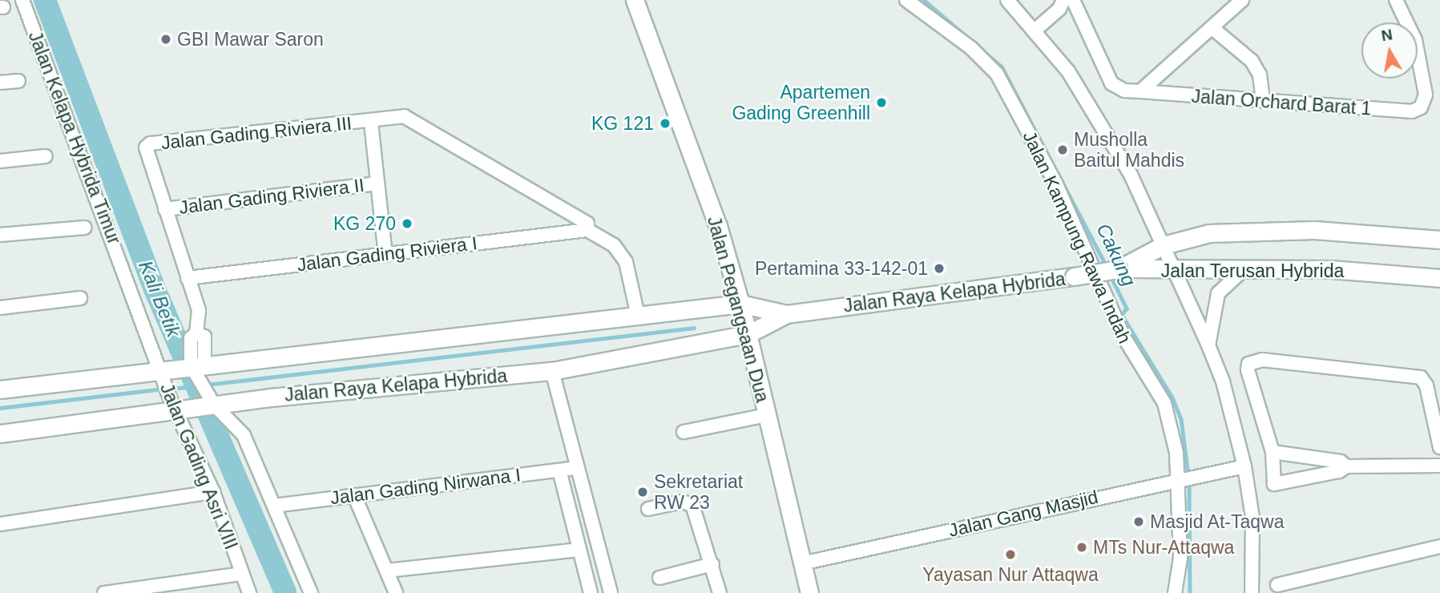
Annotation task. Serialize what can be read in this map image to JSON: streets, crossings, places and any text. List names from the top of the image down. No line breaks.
{"streets":{"main road":["Jalan Terusan Hybrida","Jalan Raya Kelapa Hybrida","Jalan Pegangsaan Dua"],"street":["Jalan Orchard Barat 1","Jalan Gading Riviera III","Jalan Kelapa Hybrida Timur","Jalan Gading Riviera II","Jalan Kampung Rawa Indah","Jalan Gading Riviera I","Jalan Gading Asri VIII","Jalan Gading Nirwana I","Jalan Gang Masjid"]},"crossings":[["Jalan Gading Riviera III","Jalan Gading Riviera II"],["Jalan Gading Riviera III","Jalan Gading Riviera I"],["Jalan Kelapa Hybrida Timur","Jalan Raya Kelapa Hybrida"],["Jalan Kelapa Hybrida Timur","Jalan Gading Asri VIII"],["Jalan Kampung Rawa Indah","Jalan Gang Masjid"],["Jalan Terusan Hybrida","Jalan Raya Kelapa Hybrida"],["Jalan Raya Kelapa Hybrida","Jalan Pegangsaan Dua"],["Jalan Raya Kelapa Hybrida","Jalan Gading Asri VIII"],["Jalan Pegangsaan Dua","Jalan Gang Masjid"]],"water":["Cakung","Kali Betik"],"places":["GBI Mawar Saron","Apartemen Gading Greenhill","KG 121","Musholla Baitul Mahdis","KG 270","Pertamina 33-142-01","Sekretariat RW 23","Masjid At-Taqwa","MTs Nur-Attaqwa","Yayasan Nur Attaqwa"],"north":"top"}
